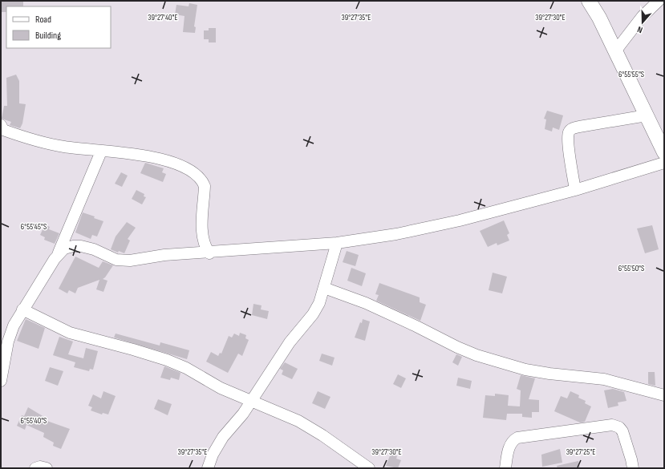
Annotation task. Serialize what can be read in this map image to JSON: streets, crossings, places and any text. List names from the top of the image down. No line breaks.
{"legend":["Road","Building"],"north":"bottom","coordinates":["39°27'40\"E","39°27'35\"E","39°27'30\"E","6°55'55\"S","6°55'45\"S","6°55'50\"S","6°55'40\"S","39°27'25\"E"]}
